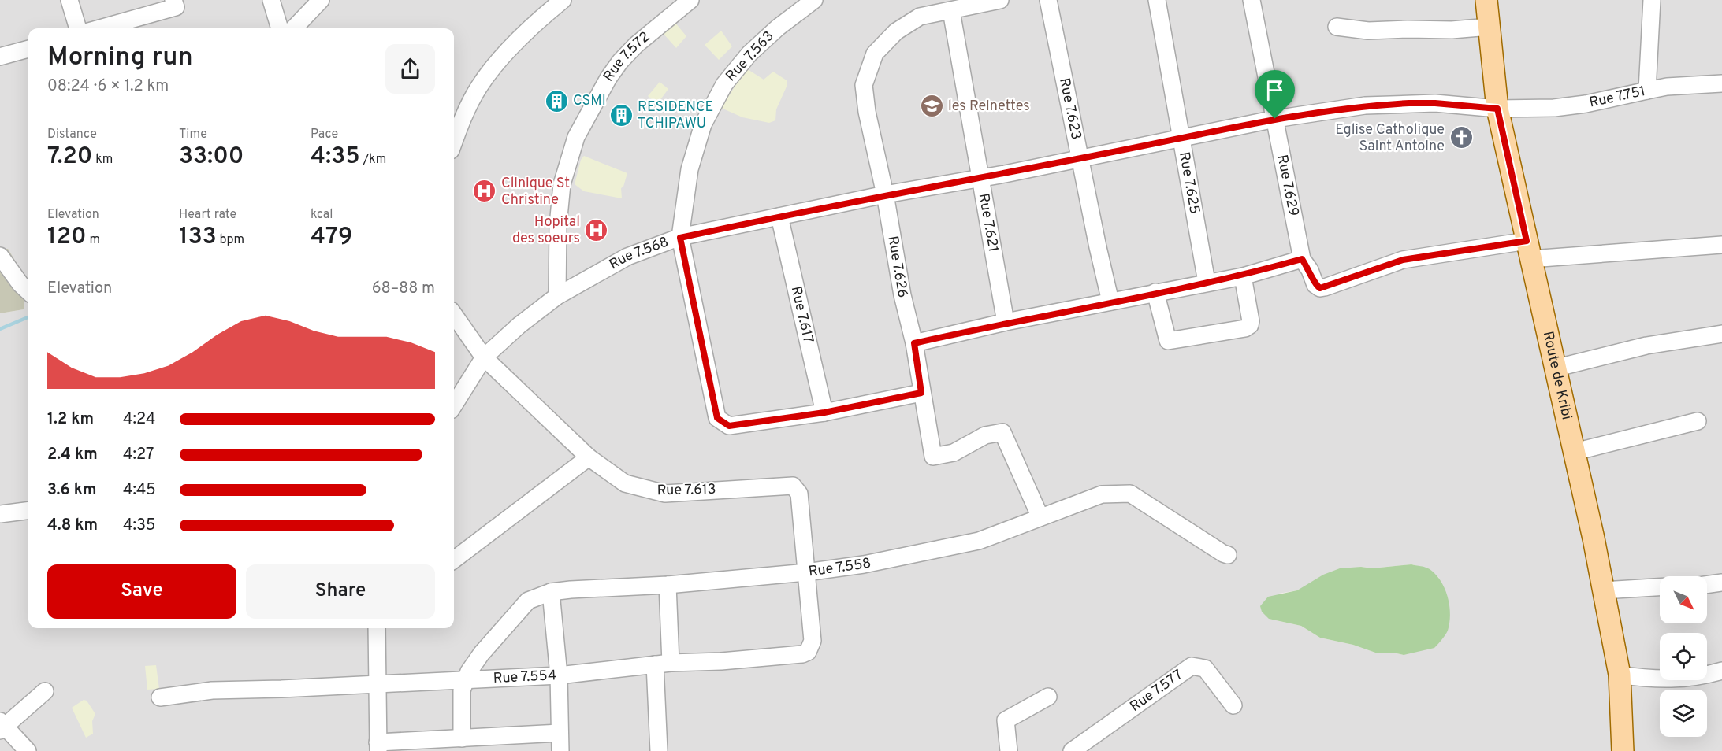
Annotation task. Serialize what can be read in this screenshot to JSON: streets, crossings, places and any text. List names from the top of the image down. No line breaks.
{"streets":{"main road":["Route de Kribi"],"street":["Rue 7.563","Rue 7.572","Rue 7.751","Rue 7.623","Rue 7.625","Rue 7.629","Rue 7.621","Rue 7.568","Rue 7.626","Rue 7.617","Rue 7.613","Rue 7.558","Rue 7.554","Rue 7.577"]},"crossings":[["Rue 7.563","Rue 7.568"],["Rue 7.563","Rue 7.626"],["Rue 7.563","Rue 7.617"],["Rue 7.572","Rue 7.568"],["Rue 7.751","Rue 7.568"],["Rue 7.751","Route de Kribi"],["Rue 7.623","Rue 7.568"],["Rue 7.625","Rue 7.568"],["Rue 7.629","Rue 7.568"],["Rue 7.629","Route de Kribi"],["Rue 7.621","Rue 7.568"],["Rue 7.621","Rue 7.626"],["Rue 7.568","Rue 7.626"],["Rue 7.568","Rue 7.617"],["Rue 7.568","Route de Kribi"],["Rue 7.568","Rue 7.613"],["Rue 7.626","Rue 7.558"],["Rue 7.613","Rue 7.558"],["Rue 7.613","Rue 7.554"],["Rue 7.558","Rue 7.554"]],"places":{"building":["CSMI","RESIDENCE TCHIPAWU"],"school or university":["les Reinettes"],"church":["Eglise Catholique Saint Antoine"],"hospital":["Clinique St Christine","Hopital des soeurs"]},"north":"bottom right","page":{"heading":["Morning run","08:24 · 6 × 1.2 km"],"stats":[["Distance","7.20 km"],["Time","33:00"],["Pace","4:35 /km"],["Elevation","120 m"],["Heart rate","133 bpm"],["kcal","479"]],"chart":["Elevation","68–88 m"],"list":[{"name":"1.2 km","note":"4:24"},{"name":"2.4 km","note":"4:27"},{"name":"3.6 km","note":"4:45"},{"name":"4.8 km","note":"4:35"}],"buttons":["Save","Share"]}}
